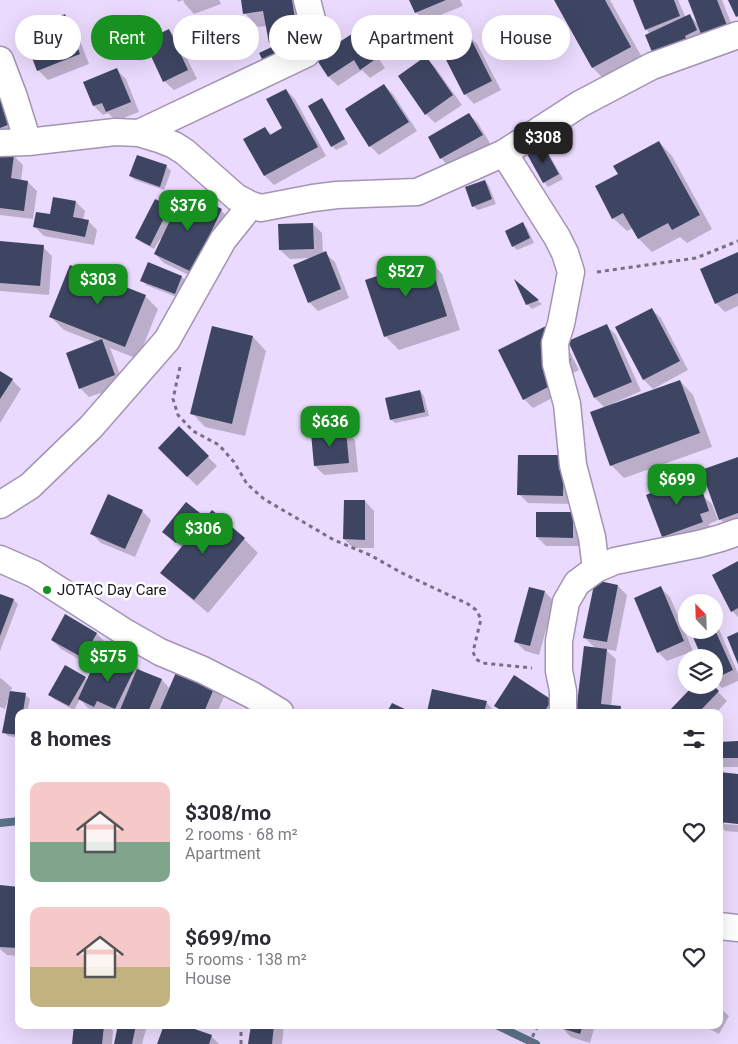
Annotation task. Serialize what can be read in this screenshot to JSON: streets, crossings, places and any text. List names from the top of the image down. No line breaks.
{"places":["JOTAC Day Care"],"north":"top left","page":{"chip":["Buy","Rent","Filters","New","Apartment","House"],"price":["$308","$376","$527","$303","$636","$699","$306","$575"],"heading":"8 homes","list":[{"name":"$308/mo","note":"2 rooms · 68 m² · Apartment"},{"name":"$699/mo","note":"5 rooms · 138 m² · House"}]}}
